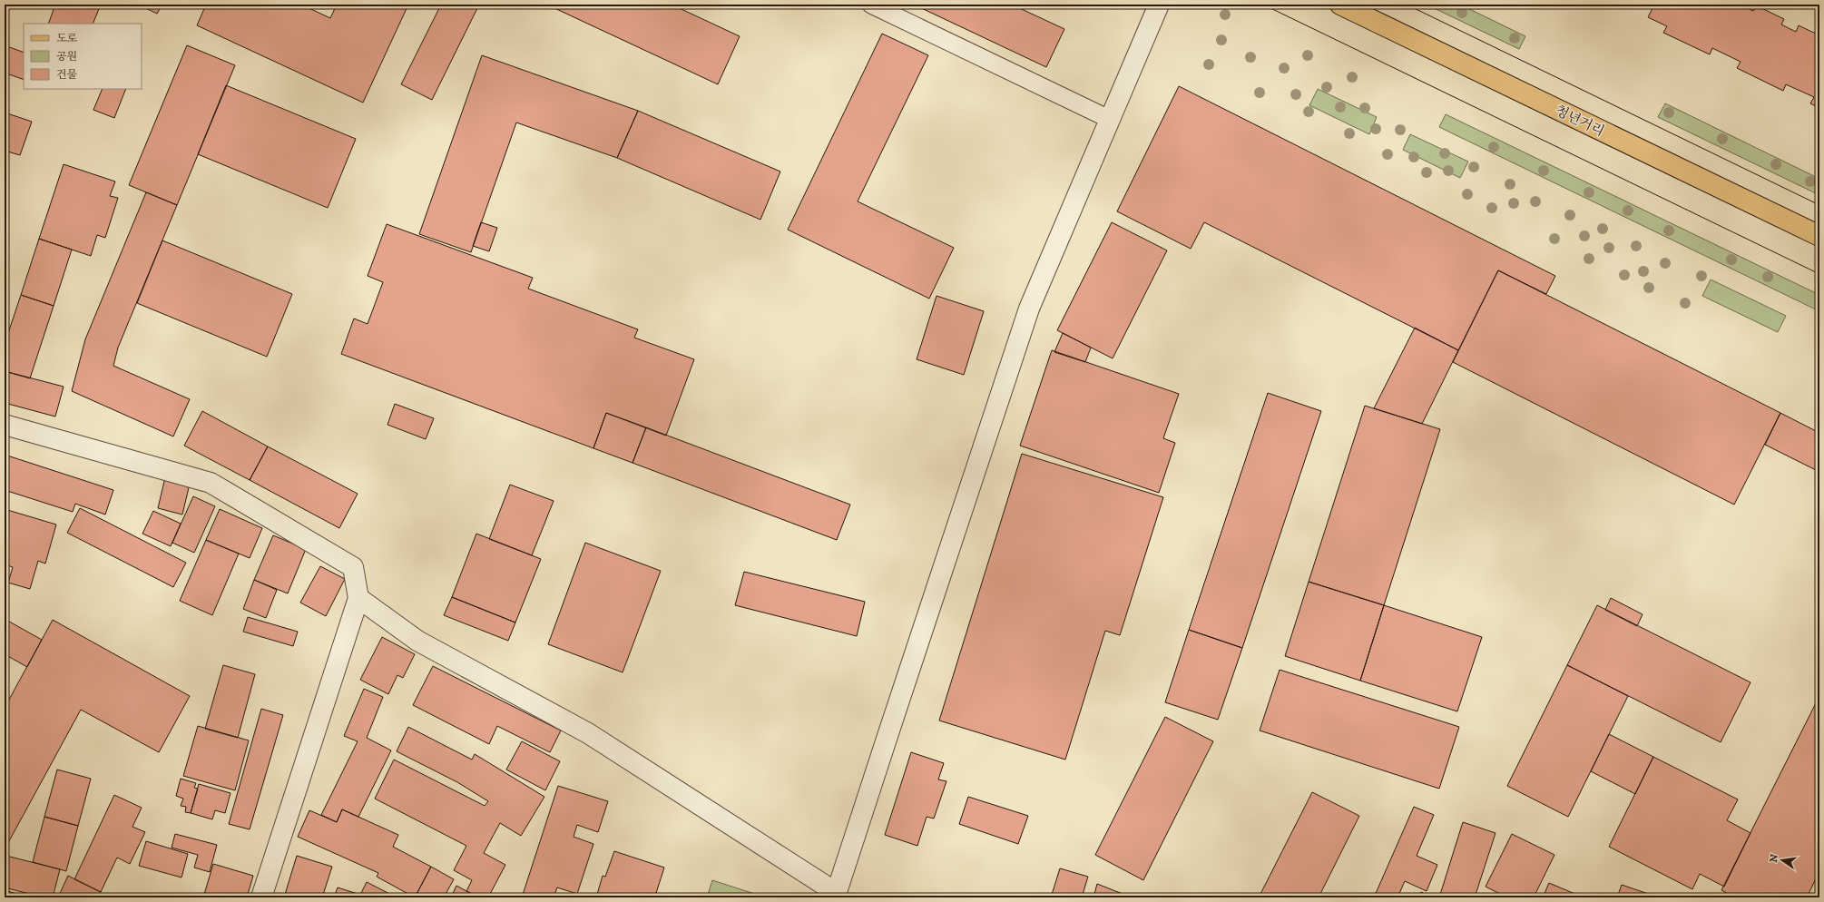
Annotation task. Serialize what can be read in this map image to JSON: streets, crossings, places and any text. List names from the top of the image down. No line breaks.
{"streets":{"main road":["청년거리"]},"legend":["도로","공원","건물"],"north":"left"}
